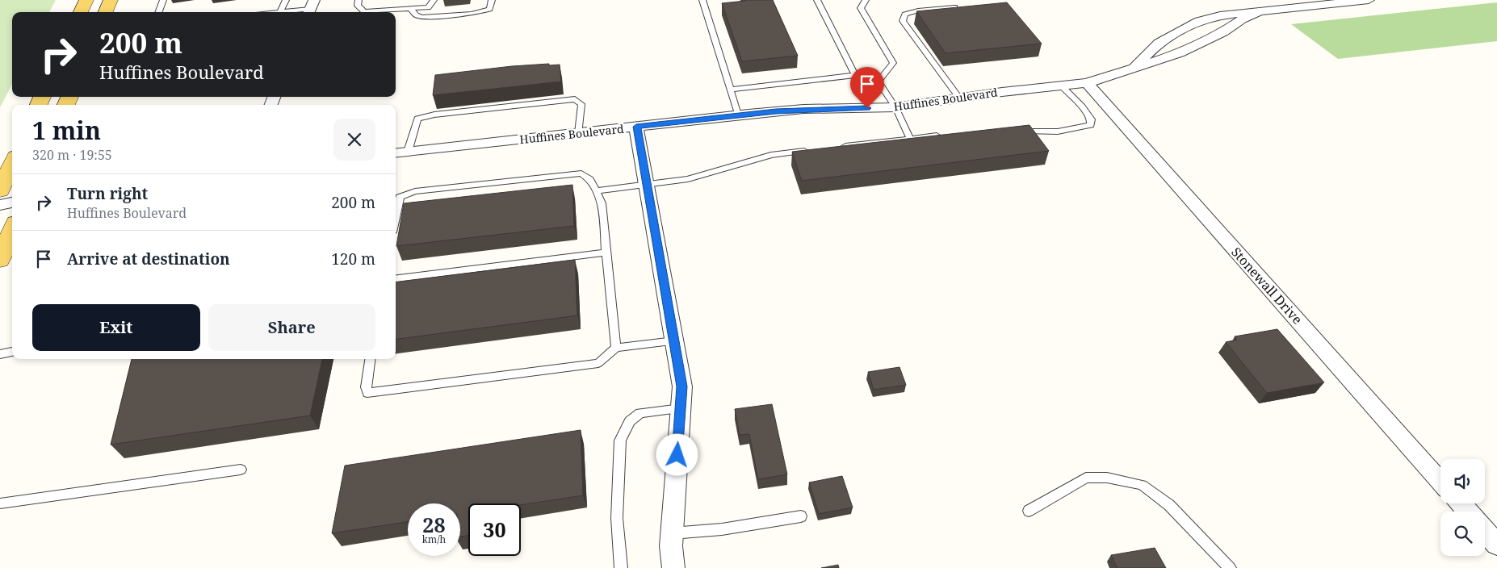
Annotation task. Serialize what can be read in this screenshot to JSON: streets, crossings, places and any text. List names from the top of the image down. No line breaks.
{"streets":{"street":["Huffines Boulevard","Stonewall Drive"]},"crossings":[["Huffines Boulevard","Stonewall Drive"]],"page":{"turn":["200 m","Huffines Boulevard"],"heading":["1 min","320 m · 19:55"],"list":[{"name":"Turn right","note":"Huffines Boulevard","value":"200 m"},{"name":"Arrive at destination","value":"120 m"}],"buttons":["Exit","Share"],"speed":"28 km/h","limit":"30"}}
